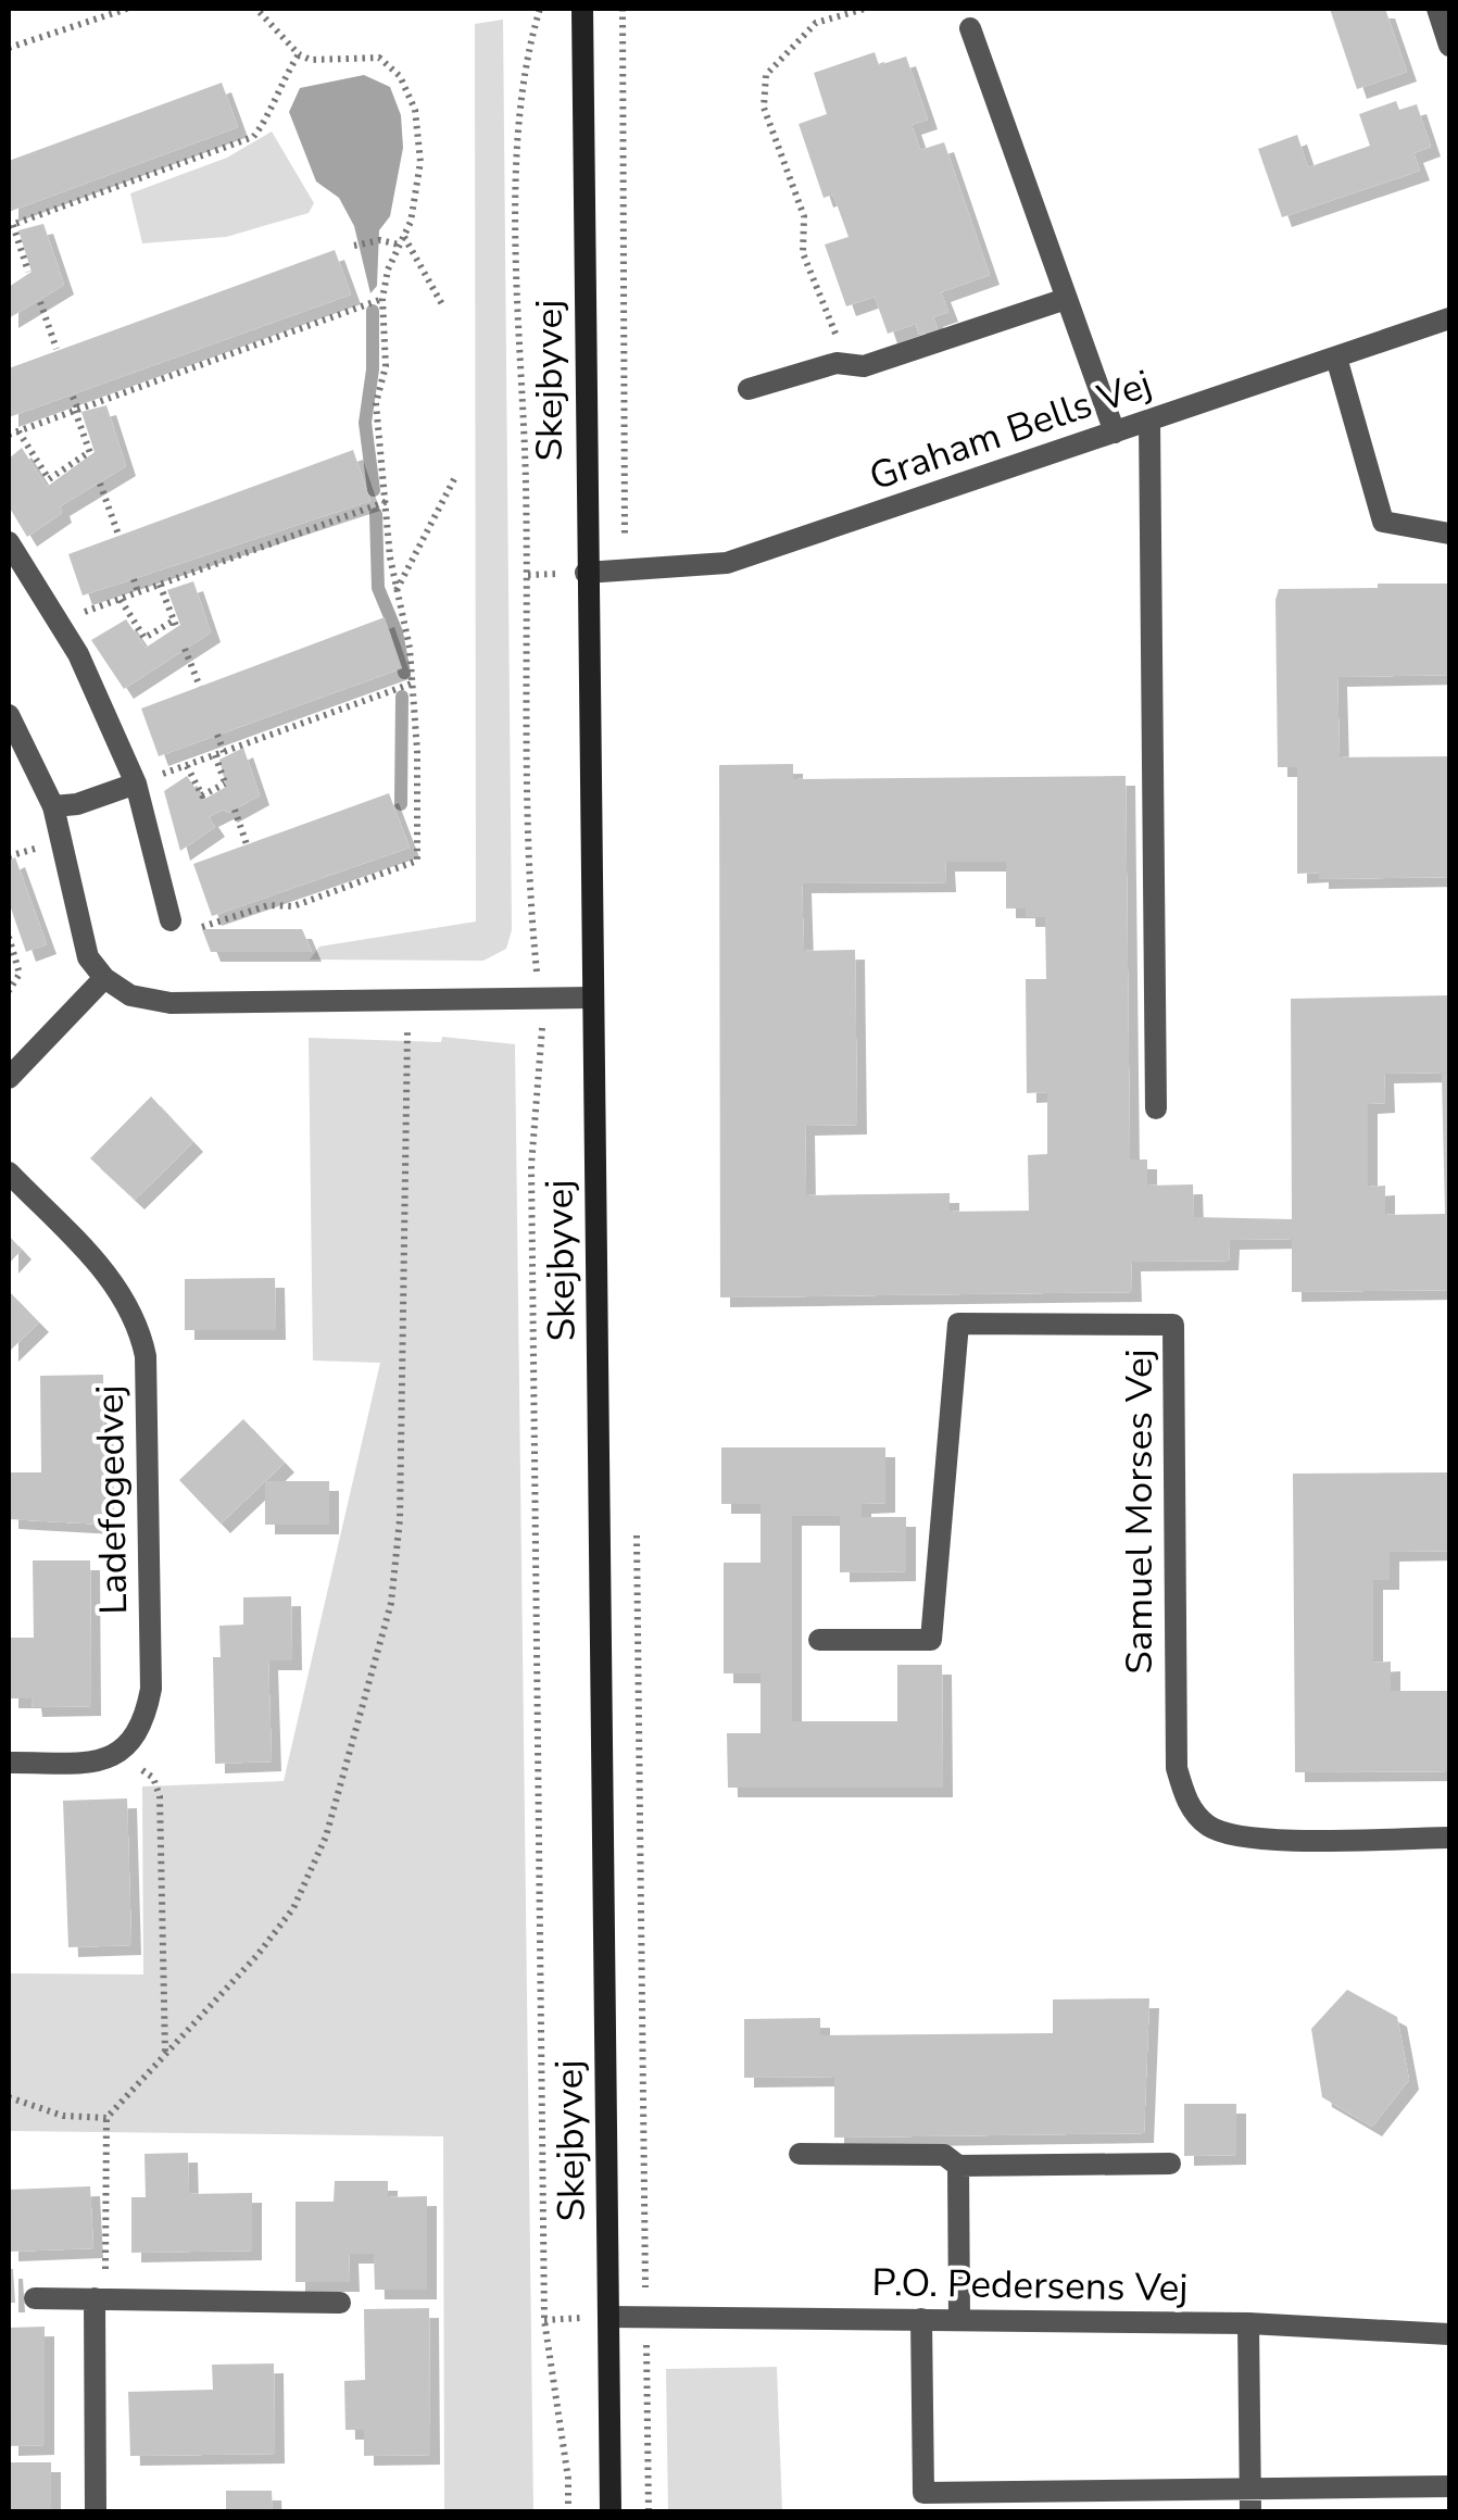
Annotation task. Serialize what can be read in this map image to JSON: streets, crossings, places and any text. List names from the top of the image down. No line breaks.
{"streets":{"street":["Skejbyvej","Graham Bells Vej","Ladefogedvej","Samuel Morses Vej","P.O. Pedersens Vej"]},"crossings":[["Skejbyvej","Graham Bells Vej"],["Skejbyvej","P.O. Pedersens Vej"]]}
